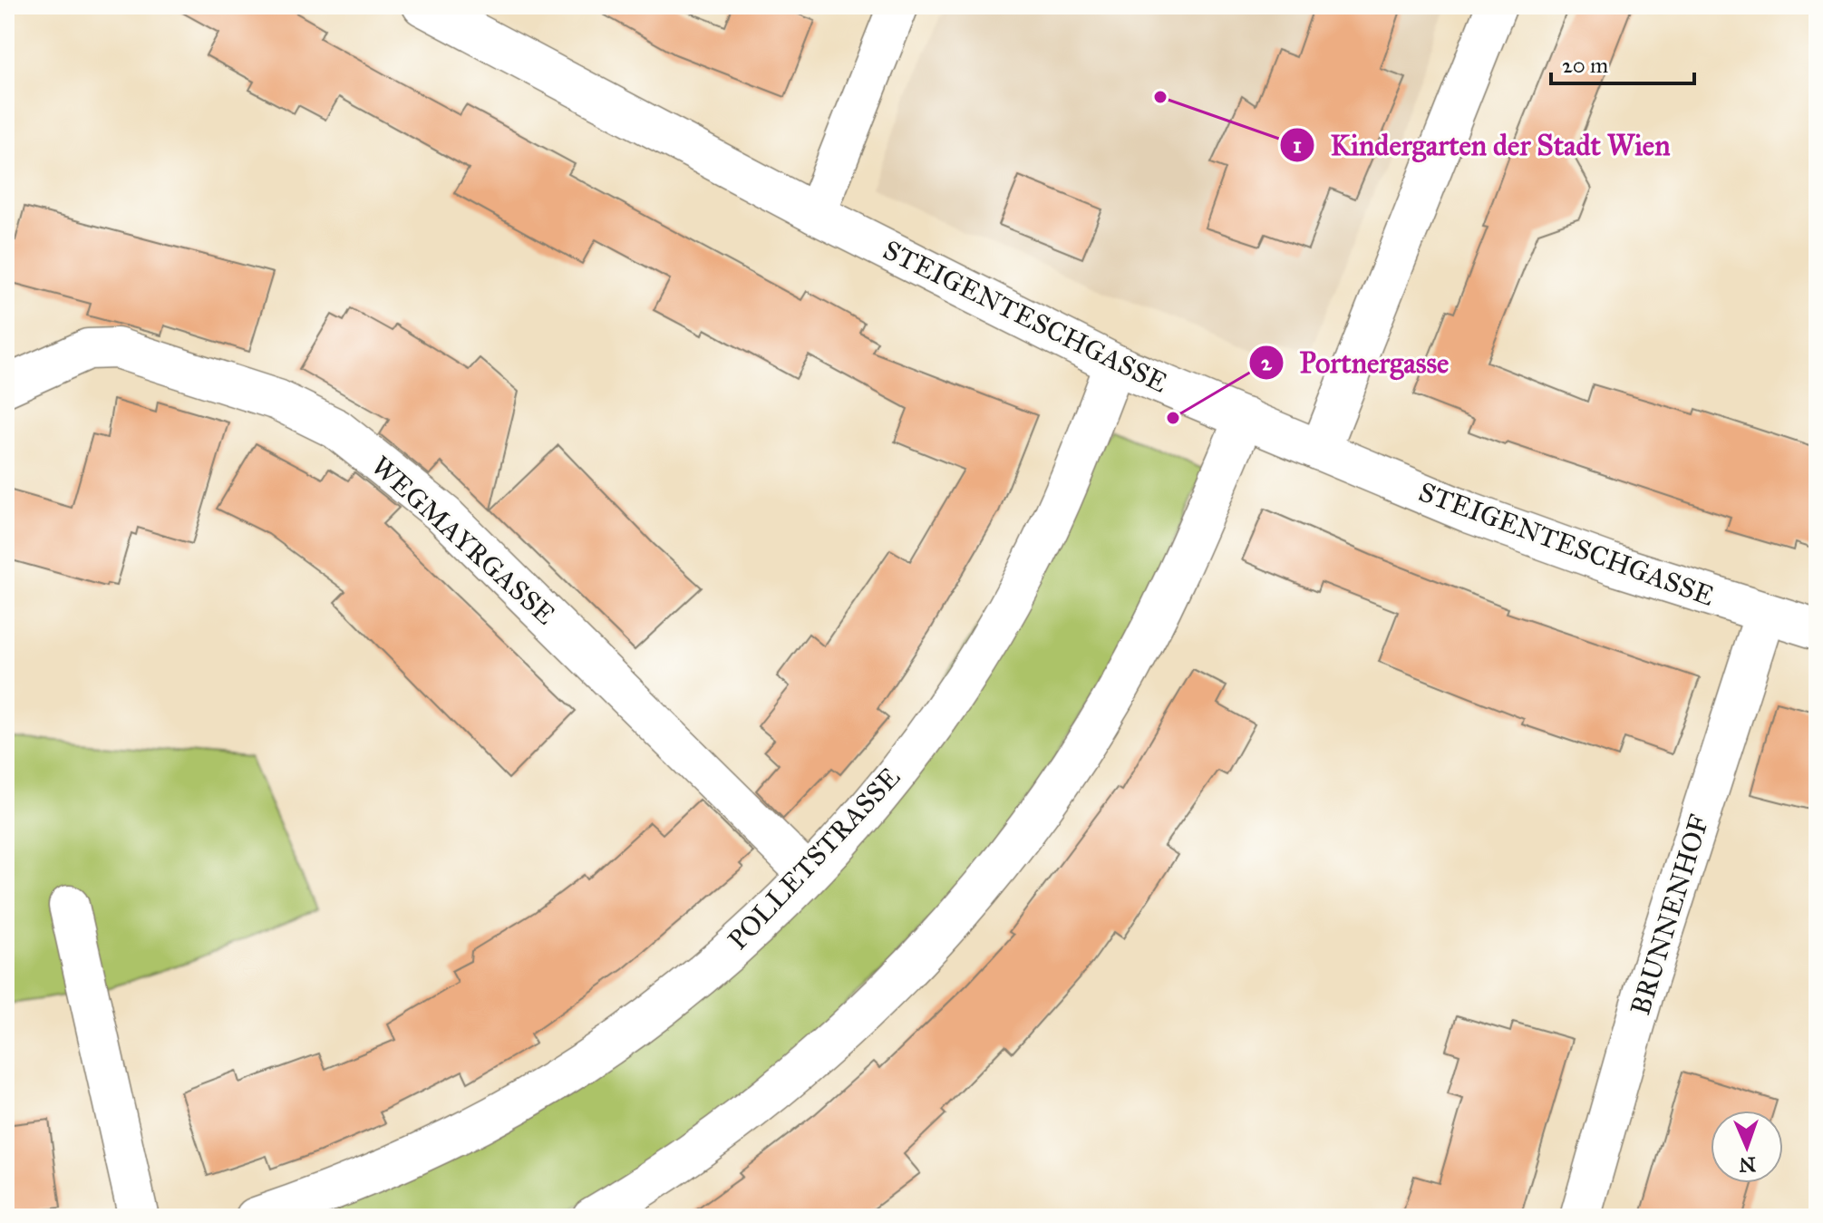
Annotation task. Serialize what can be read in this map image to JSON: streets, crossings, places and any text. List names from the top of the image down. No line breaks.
{"streets":{"street":["STEIGENTESCHGASSE","WEGMAYRGASSE","POLLETSTRASSE","BRUNNENHOF"]},"crossings":[["STEIGENTESCHGASSE","POLLETSTRASSE"],["STEIGENTESCHGASSE","BRUNNENHOF"],["WEGMAYRGASSE","POLLETSTRASSE"]],"places":["Kindergarten der Stadt Wien","Portnergasse"],"scale_bar":"20 m","north":"bottom"}
